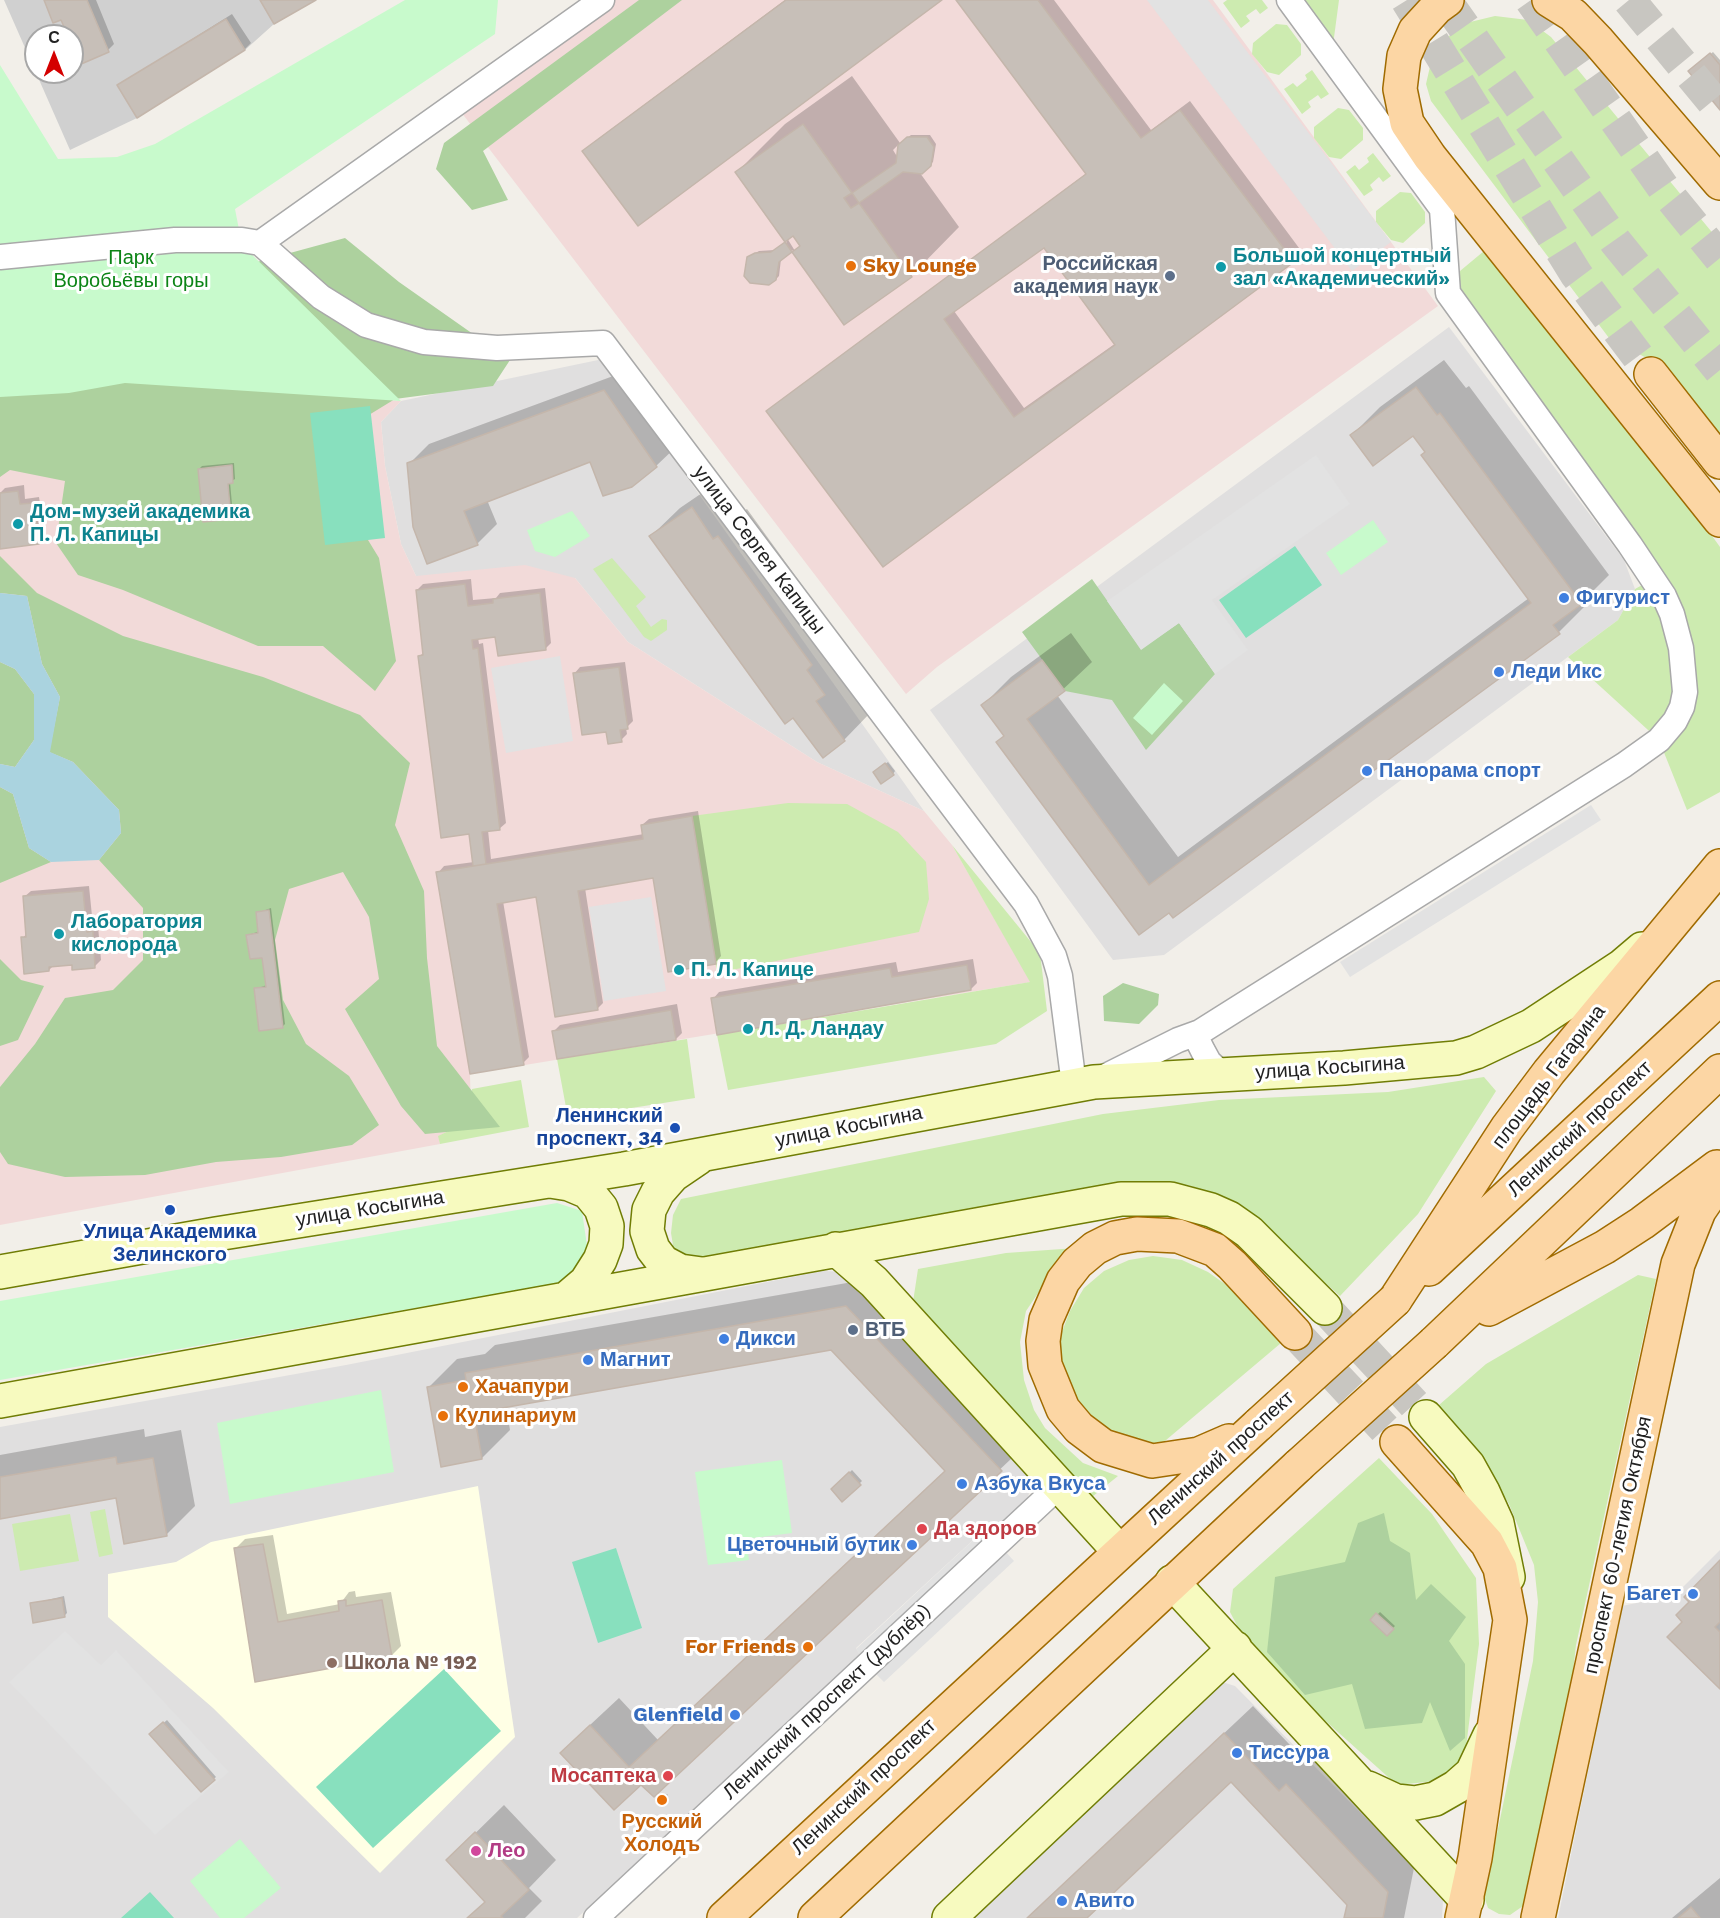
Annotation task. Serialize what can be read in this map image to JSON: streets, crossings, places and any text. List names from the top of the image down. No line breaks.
{"streets":{"main road":["улица Косыгина","площадь Гагарина","Ленинский проспект","проспект 60-летия Октября"],"street":["улица Сергея Капицы","Ленинский проспект (дублёр)"]},"crossings":[["улица Сергея Капицы","улица Косыгина"],["улица Косыгина","площадь Гагарина"],["площадь Гагарина","Ленинский проспект"]],"parks":["Парк Воробьёвы горы"],"places":["Sky Lounge","Большой концертный зал «Академический»","Российская академия наук","Дом-музей академика П. Л. Капицы","Фигурист","Леди Икс","Панорама спорт","Лаборатория кислорода","П. Л. Капице","Л. Д. Ландау","Ленинский проспект, 34","Улица Академика Зелинского","ВТБ","Дикси","Магнит","Хачапури","Кулинариум","Азбука Вкуса","Да здоров","Цветочный бутик","Багет","For Friends","Школа № 192","Glenfield","Тиссура","Мосаптека","Русский Холодъ","Лео","Авито"],"north":"top"}
